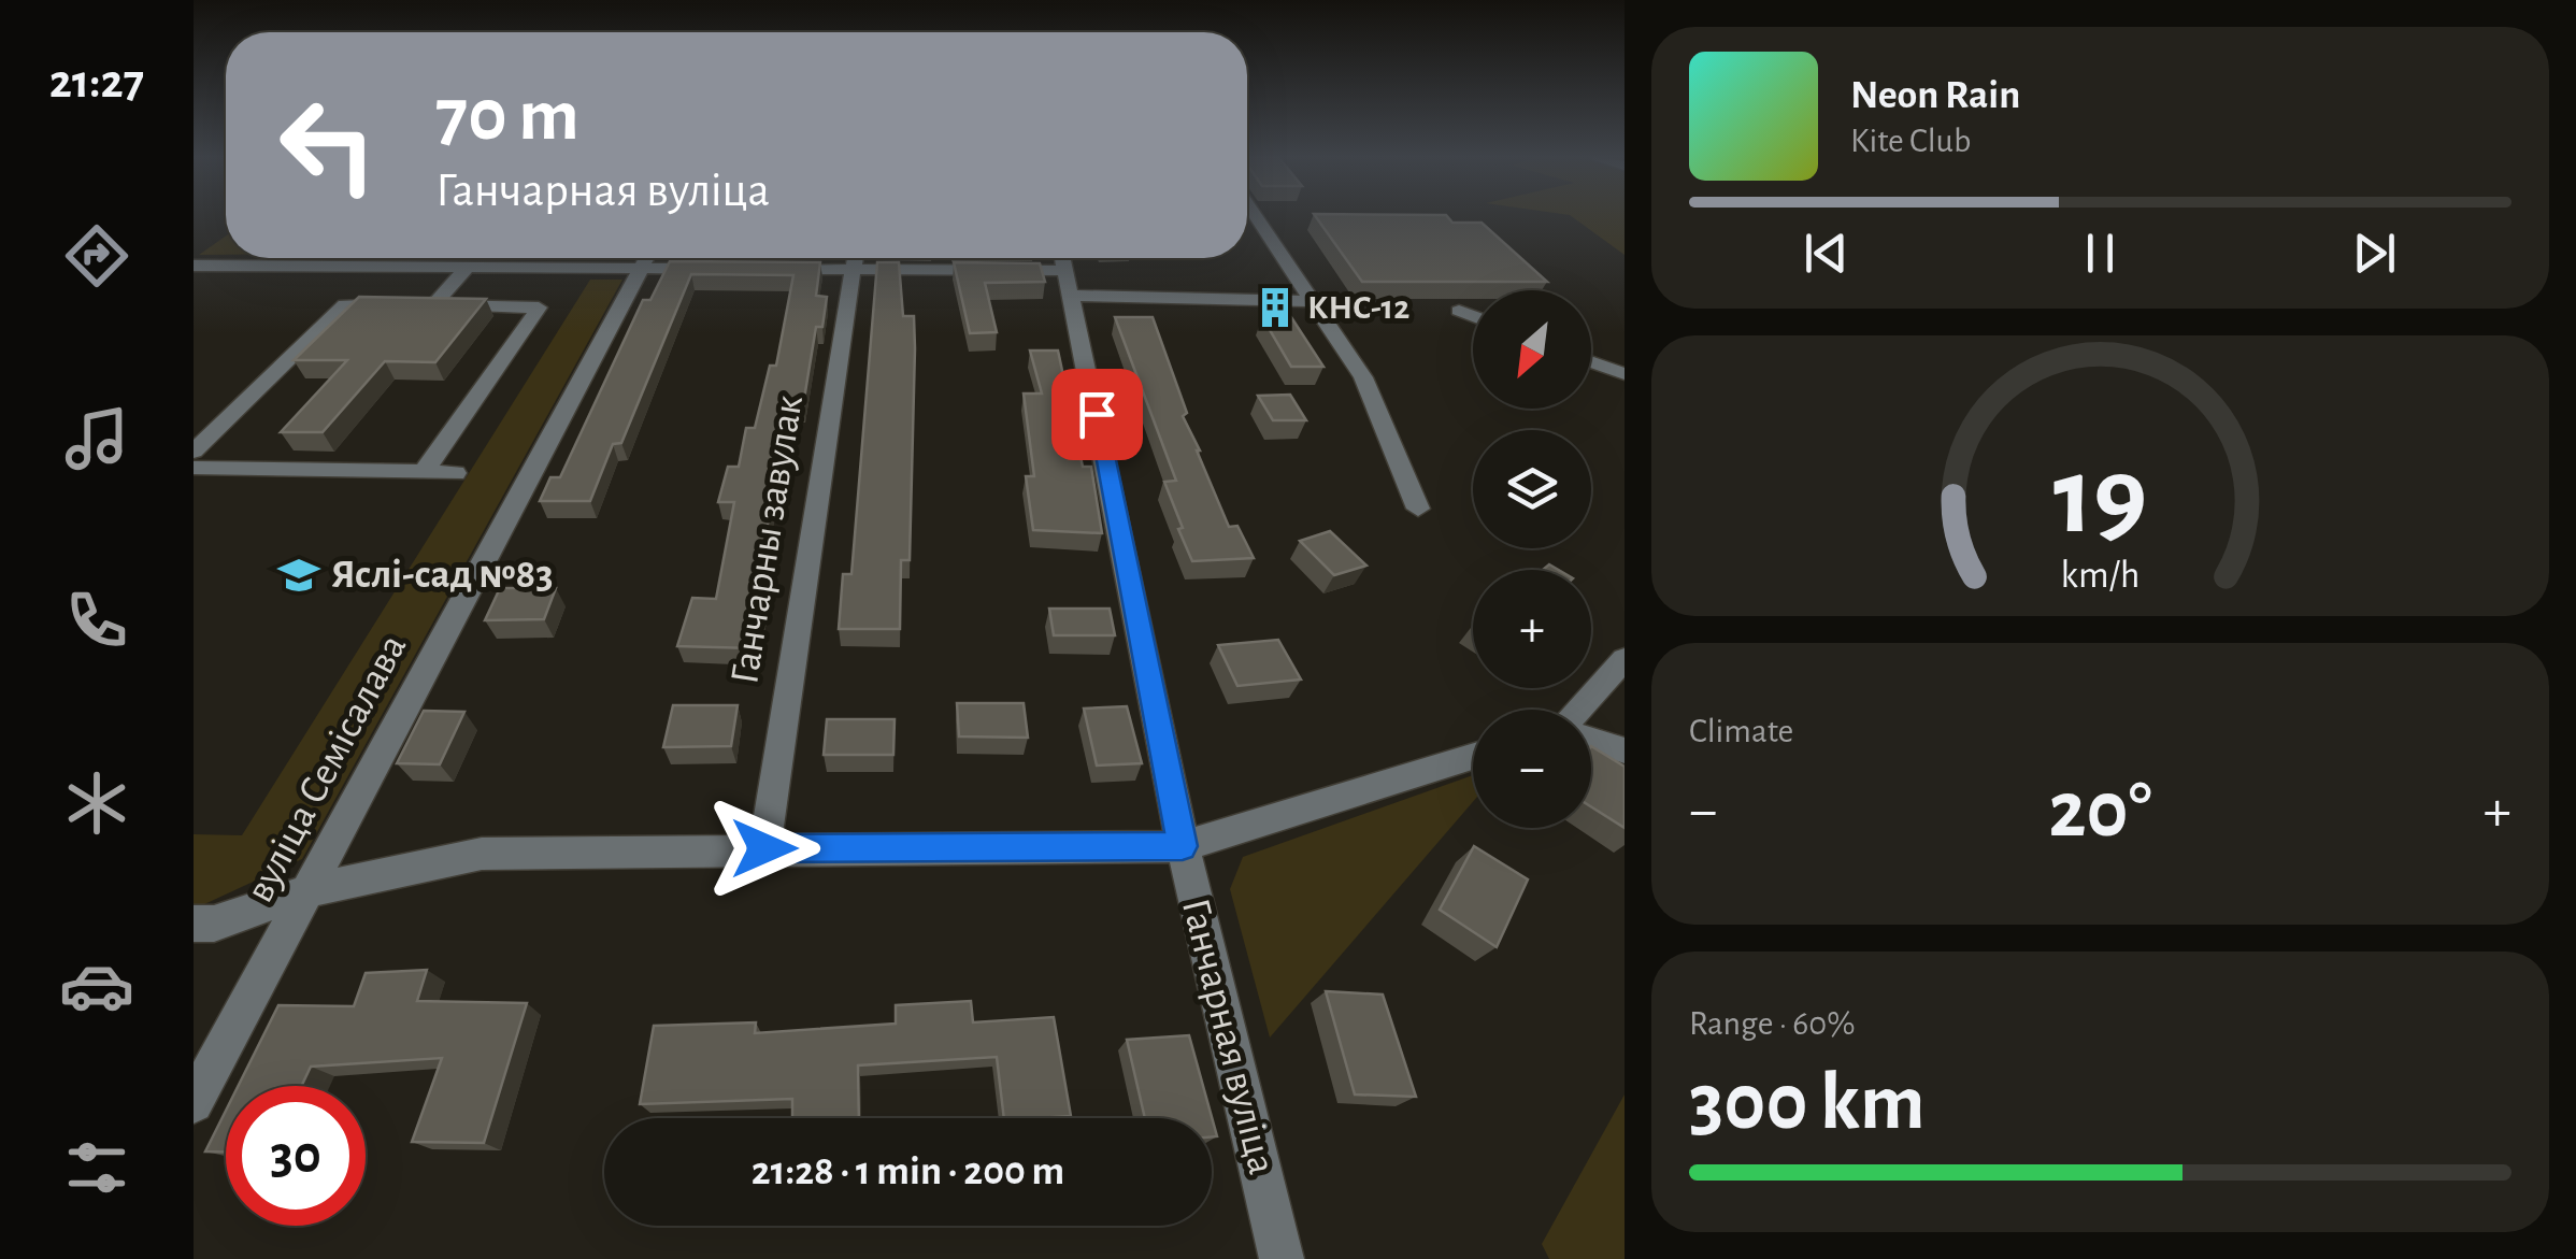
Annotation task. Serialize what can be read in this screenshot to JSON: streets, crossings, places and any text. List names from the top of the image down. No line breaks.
{"streets":{"street":["Ганчарны завулак","вуліца Семісалава","Ганчарная вуліца"]},"places":{"building":["КНС-12"],"school or university":["Яслі-сад №83"]},"north":"bottom left","page":{"tabs":"21:27","turn":["70 m","Ганчарная вуліца"],"song":["Neon Rain","Kite Club"],"map_buttons":["+","−"],"tile":["Climate",["Range · 60%","300 km"]],"heat":["−","20°","+"],"limit":"30","trip":"21:28 · 1 min · 200 m","gauge":["19","km/h"]}}
